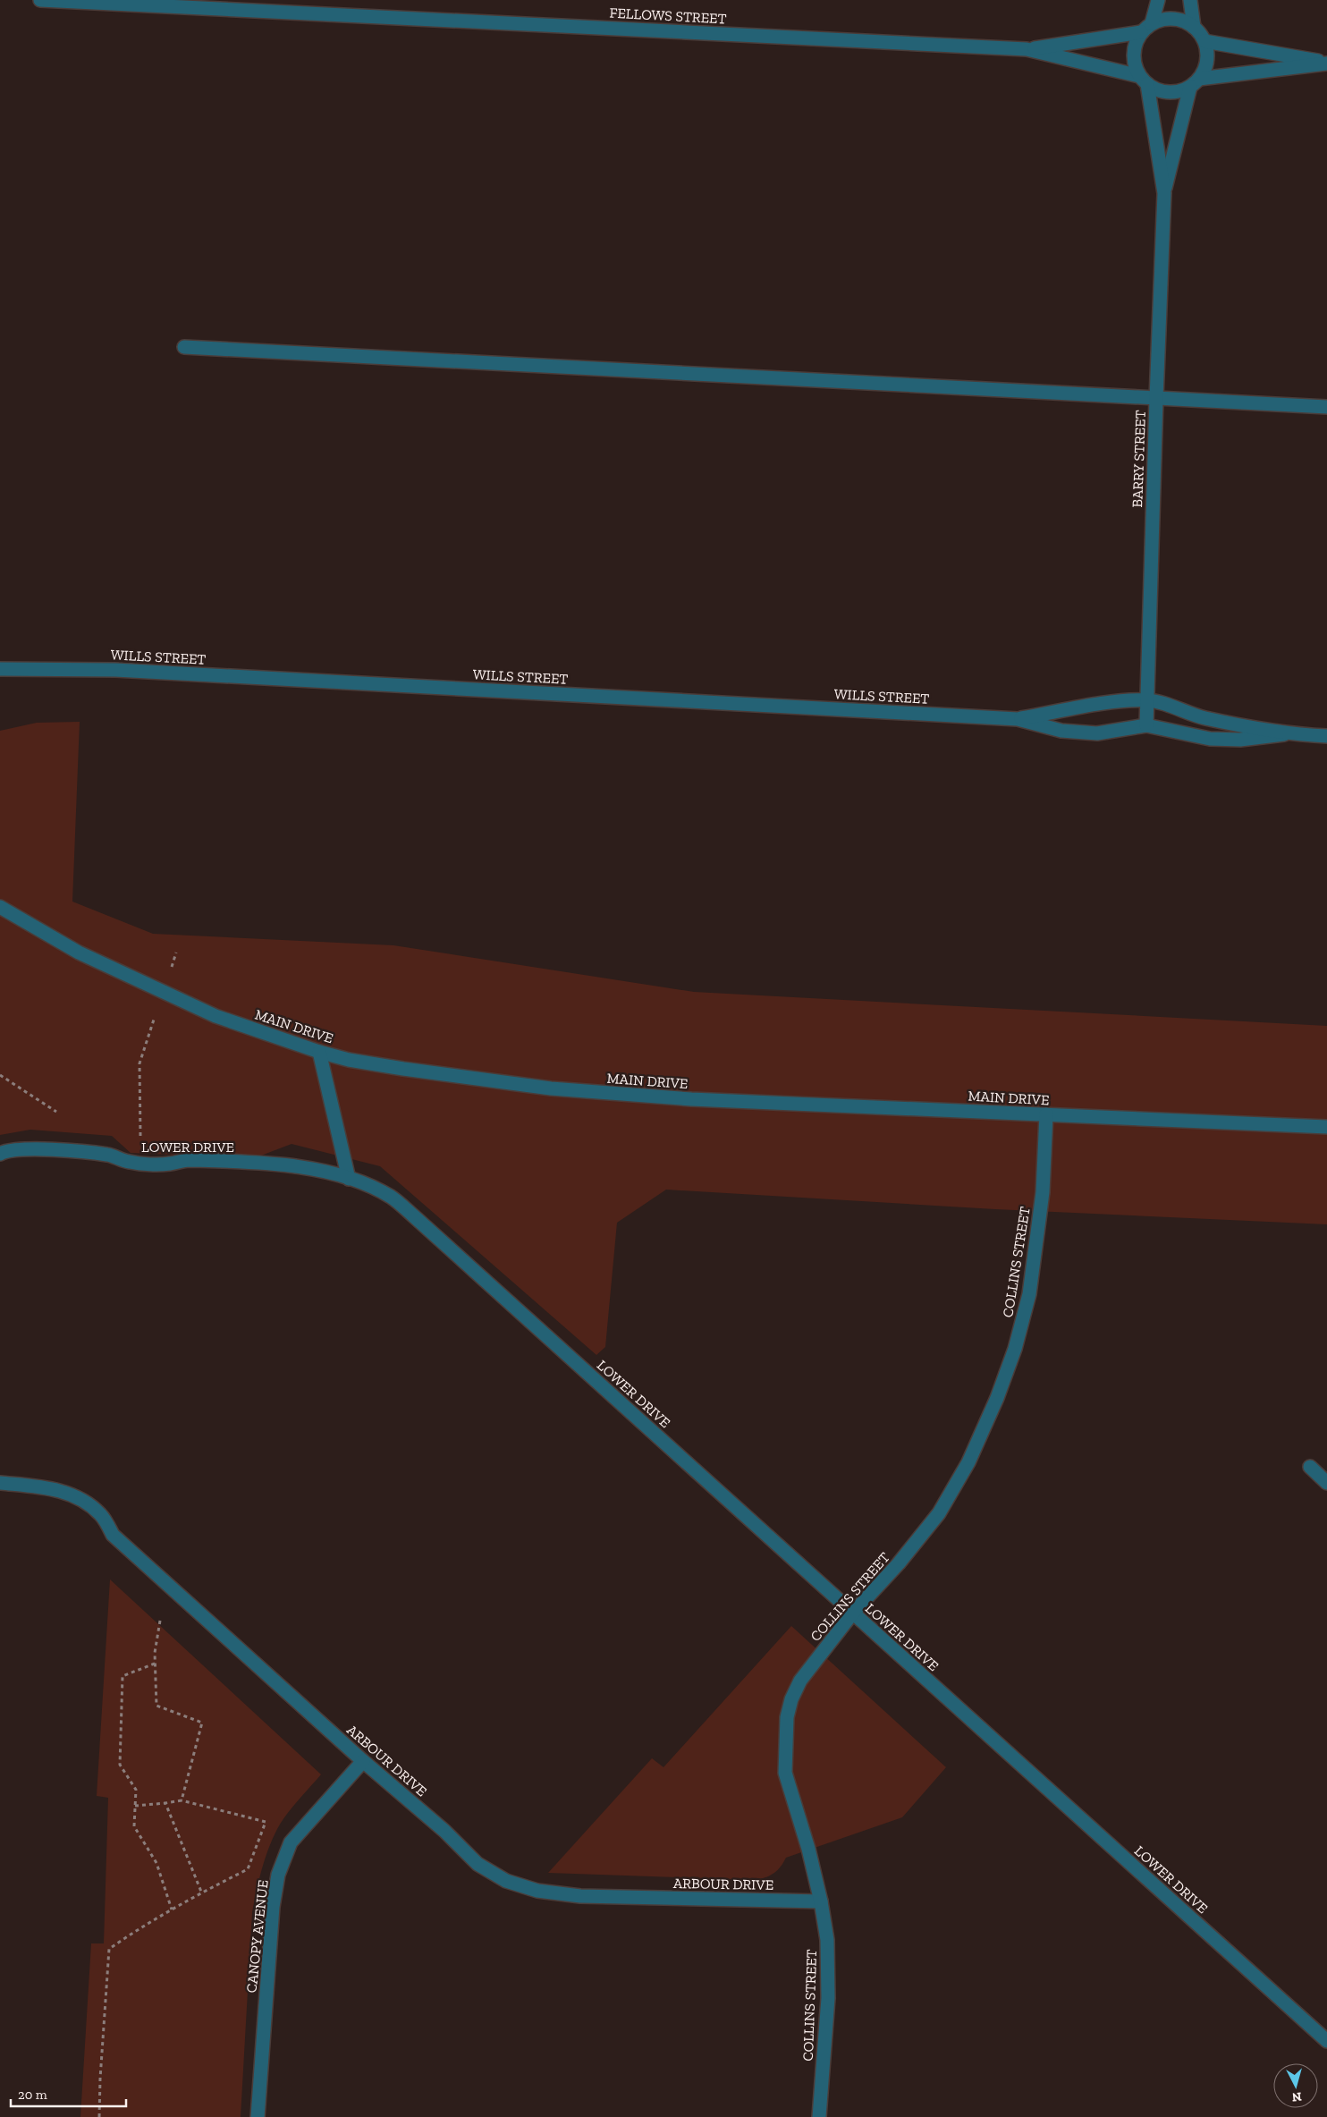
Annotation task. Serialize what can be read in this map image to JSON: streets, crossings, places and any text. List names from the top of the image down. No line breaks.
{"streets":{"street":["FELLOWS STREET","BARRY STREET","WILLS STREET","MAIN DRIVE","LOWER DRIVE","COLLINS STREET","ARBOUR DRIVE","CANOPY AVENUE"]},"crossings":[["FELLOWS STREET","BARRY STREET"],["BARRY STREET","WILLS STREET"],["MAIN DRIVE","COLLINS STREET"],["LOWER DRIVE","COLLINS STREET"],["COLLINS STREET","ARBOUR DRIVE"],["ARBOUR DRIVE","CANOPY AVENUE"]],"scale_bar":"20 m","north":"bottom"}
